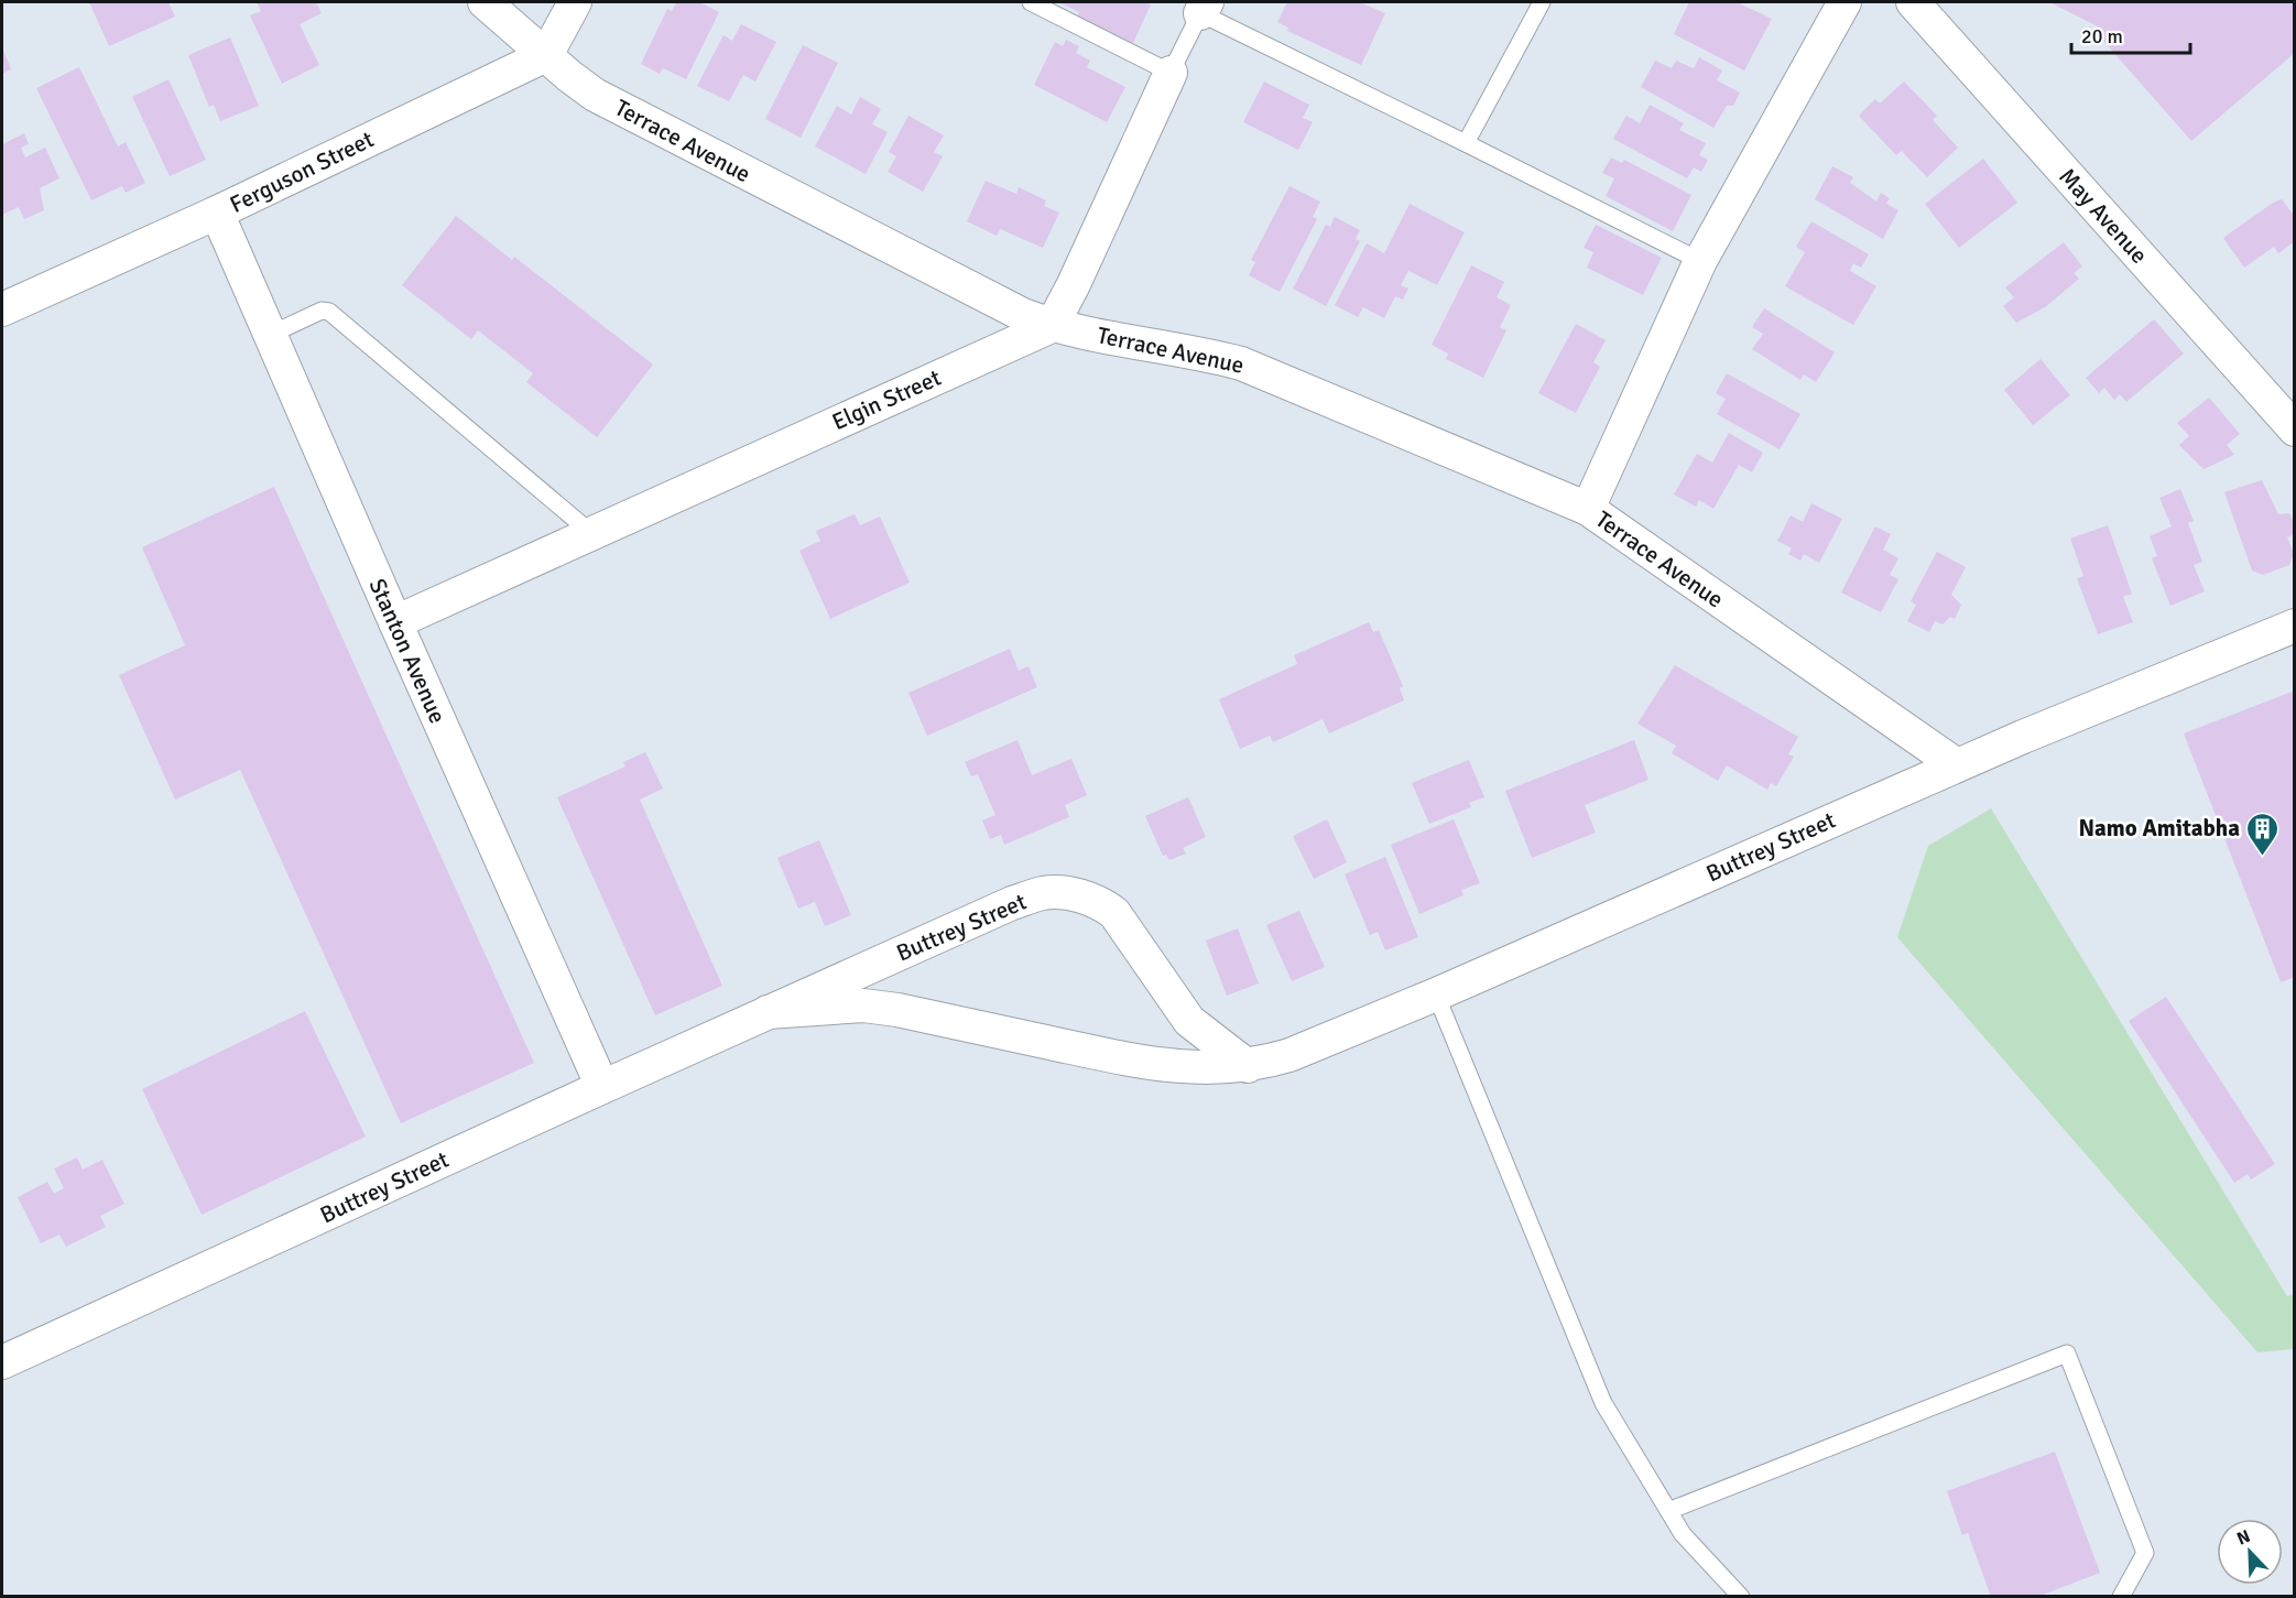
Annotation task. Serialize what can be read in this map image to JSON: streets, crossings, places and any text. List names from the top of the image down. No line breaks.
{"streets":{"street":["Terrace Avenue","Ferguson Street","May Avenue","Elgin Street","Stanton Avenue","Buttrey Street"]},"crossings":[["Terrace Avenue","Ferguson Street"],["Terrace Avenue","Elgin Street"],["Terrace Avenue","Buttrey Street"],["Ferguson Street","Stanton Avenue"],["Elgin Street","Stanton Avenue"],["Stanton Avenue","Buttrey Street"]],"places":{"building":["Namo Amitabha"]},"scale_bar":"20 m","north":"top left"}
